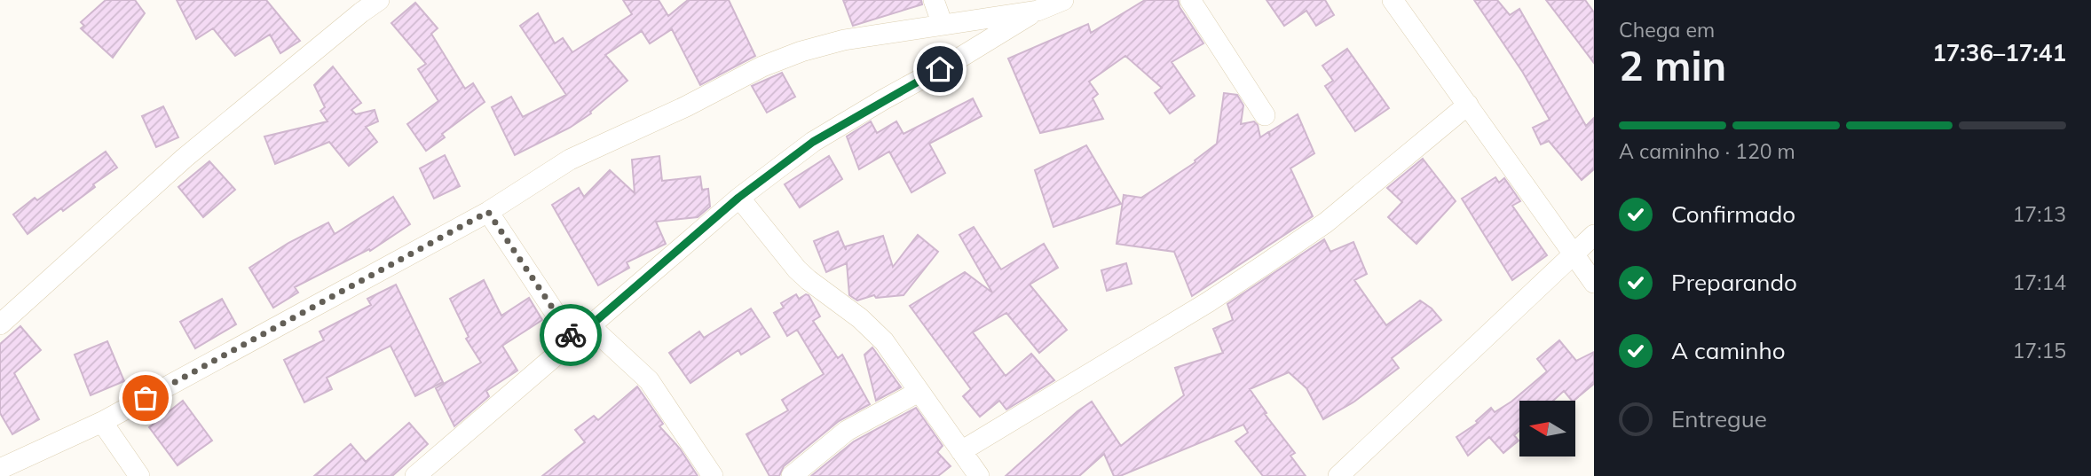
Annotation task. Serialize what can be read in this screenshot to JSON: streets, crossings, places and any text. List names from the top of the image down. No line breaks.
{"north":"left","page":{"heading":["2 min","Chega em","17:36–17:41"],"bar":"A caminho · 120 m","list":[["Confirmado","17:13"],["Preparando","17:14"],["A caminho","17:15"],"Entregue"]}}
